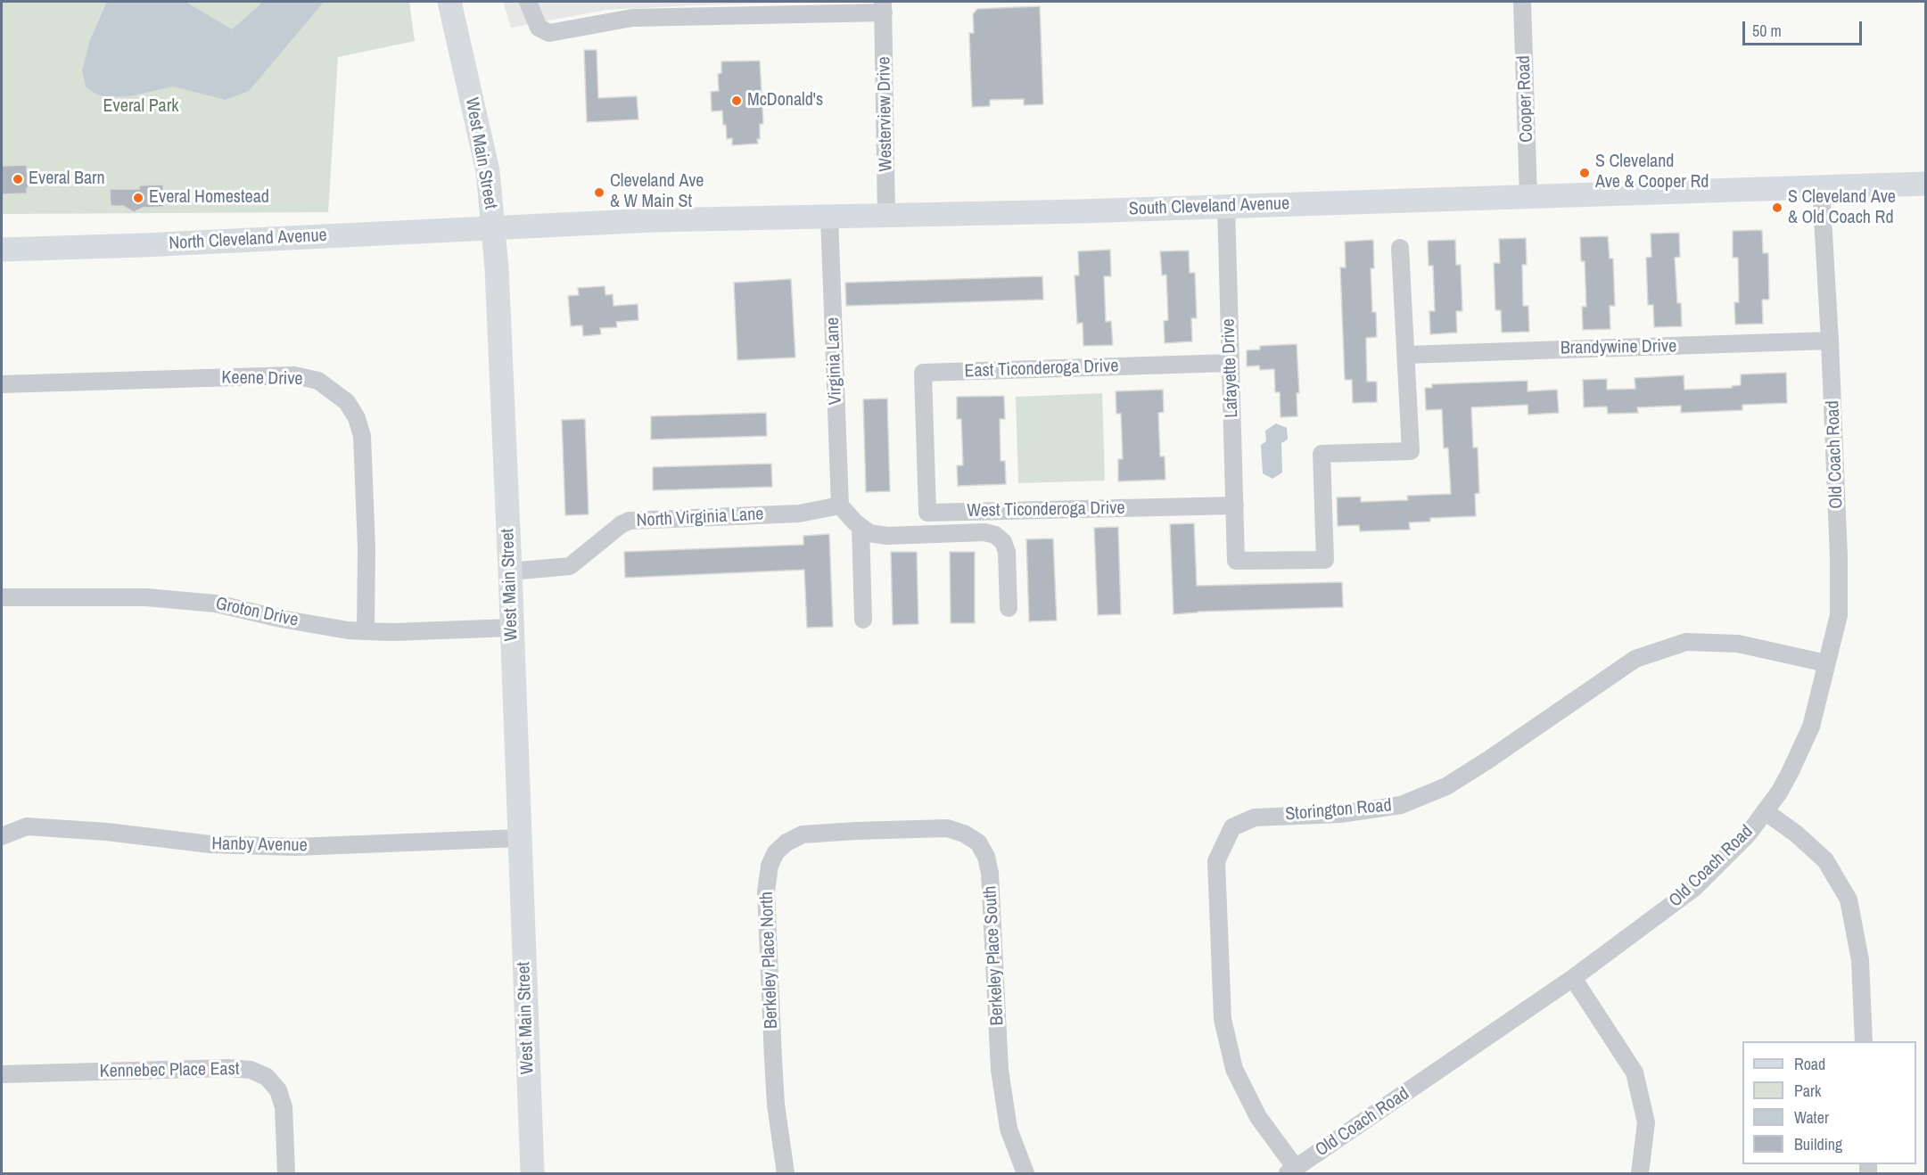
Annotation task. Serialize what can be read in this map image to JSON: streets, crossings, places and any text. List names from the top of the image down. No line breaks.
{"streets":{"main road":["West Main Street","South Cleveland Avenue","North Cleveland Avenue"],"street":["Cooper Road","Westerview Drive","Brandywine Drive","Virginia Lane","Lafayette Drive","East Ticonderoga Drive","Keene Drive","Old Coach Road","West Ticonderoga Drive","North Virginia Lane","Groton Drive","Storington Road","Hanby Avenue","Berkeley Place South","Berkeley Place North","Kennebec Place East"]},"crossings":[["Cooper Road","South Cleveland Avenue"],["Westerview Drive","South Cleveland Avenue"],["West Main Street","South Cleveland Avenue"],["West Main Street","North Cleveland Avenue"],["West Main Street","North Virginia Lane"],["West Main Street","Groton Drive"],["West Main Street","Hanby Avenue"],["South Cleveland Avenue","North Cleveland Avenue"],["South Cleveland Avenue","Virginia Lane"],["South Cleveland Avenue","Lafayette Drive"],["South Cleveland Avenue","Old Coach Road"],["Brandywine Drive","Lafayette Drive"],["Brandywine Drive","Old Coach Road"],["Virginia Lane","North Virginia Lane"],["Lafayette Drive","East Ticonderoga Drive"],["Lafayette Drive","West Ticonderoga Drive"],["East Ticonderoga Drive","West Ticonderoga Drive"],["Keene Drive","Groton Drive"],["Old Coach Road","Storington Road"],["Berkeley Place South","Berkeley Place North"]],"parks":["Everal Park"],"places":["McDonald's","S Cleveland Ave & Cooper Rd","Everal Barn","Cleveland Ave & W Main St","Everal Homestead","S Cleveland Ave & Old Coach Rd"],"legend":["Road","Park","Water","Building"],"scale_bar":"50 m"}
